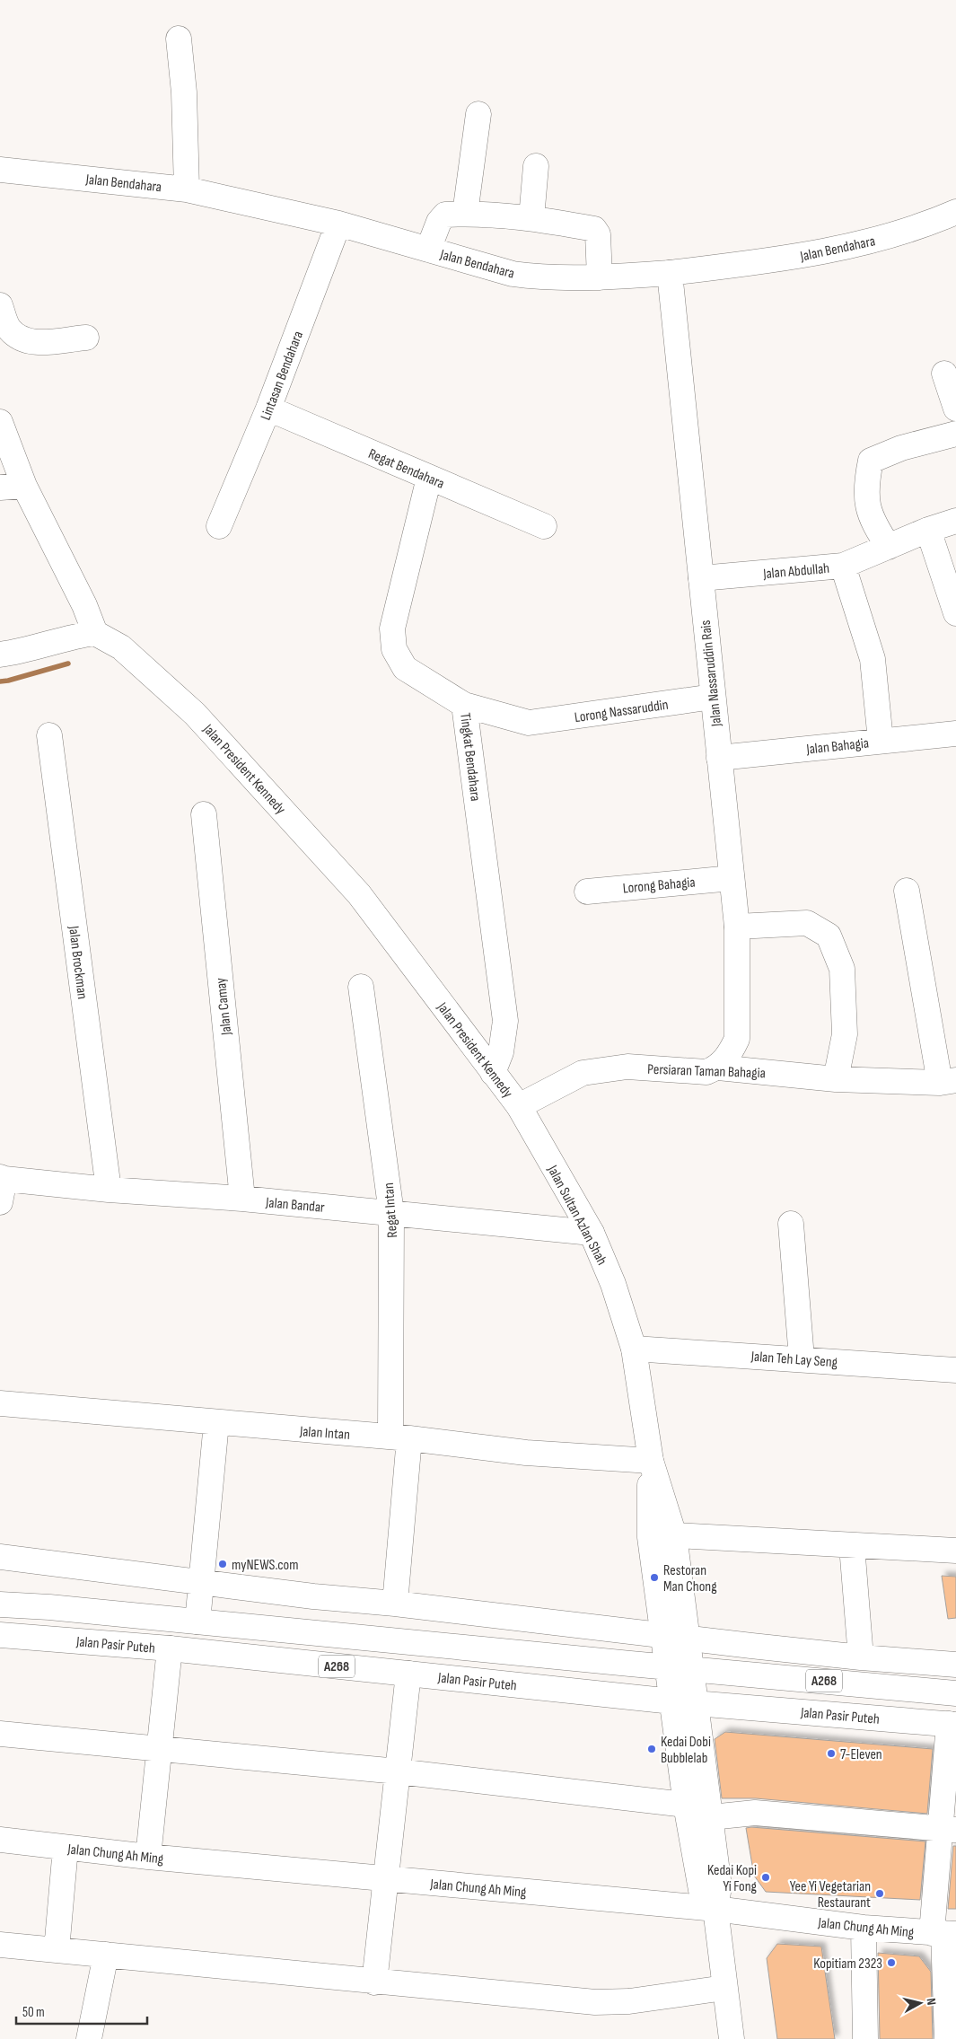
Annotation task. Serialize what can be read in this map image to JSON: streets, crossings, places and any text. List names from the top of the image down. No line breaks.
{"streets":{"street":["Jalan Bendahara","Lintasan Bendahara","Regat Bendahara","Jalan Abdullah","Jalan Nassaruddin Rais","Lorong Nassaruddin","Jalan Bahagia","Tingkat Bendahara","Jalan President Kennedy","Lorong Bahagia","Jalan Brockman","Jalan Camay","Persiaran Taman Bahagia","Jalan Bandar","Regat Intan","Jalan Sultan Azlan Shah","Jalan Teh Lay Seng","Jalan Intan","Jalan Pasir Puteh","A268","Jalan Chung Ah Ming"]},"crossings":[["Jalan Bendahara","Lintasan Bendahara"],["Jalan Bendahara","Jalan Nassaruddin Rais"],["Lintasan Bendahara","Regat Bendahara"],["Regat Bendahara","Tingkat Bendahara"],["Jalan Abdullah","Jalan Nassaruddin Rais"],["Jalan Nassaruddin Rais","Lorong Nassaruddin"],["Jalan Nassaruddin Rais","Jalan Bahagia"],["Jalan Nassaruddin Rais","Lorong Bahagia"],["Jalan Nassaruddin Rais","Persiaran Taman Bahagia"],["Lorong Nassaruddin","Tingkat Bendahara"],["Tingkat Bendahara","Jalan President Kennedy"],["Jalan President Kennedy","Persiaran Taman Bahagia"],["Jalan President Kennedy","Jalan Sultan Azlan Shah"],["Jalan Brockman","Jalan Bandar"],["Jalan Camay","Jalan Bandar"],["Persiaran Taman Bahagia","Jalan Sultan Azlan Shah"],["Jalan Bandar","Regat Intan"],["Jalan Bandar","Jalan Sultan Azlan Shah"],["Regat Intan","Jalan Intan"],["Jalan Sultan Azlan Shah","Jalan Teh Lay Seng"],["Jalan Sultan Azlan Shah","Jalan Intan"]],"places":["myNEWS.com","Restoran Man Chong","Kedai Dobi Bubblelab","7-Eleven","Kedai Kopi Yi Fong","Yee Yi Vegetarian Restaurant","Kopitiam 2323"],"scale_bar":"50 m","north":"right"}
